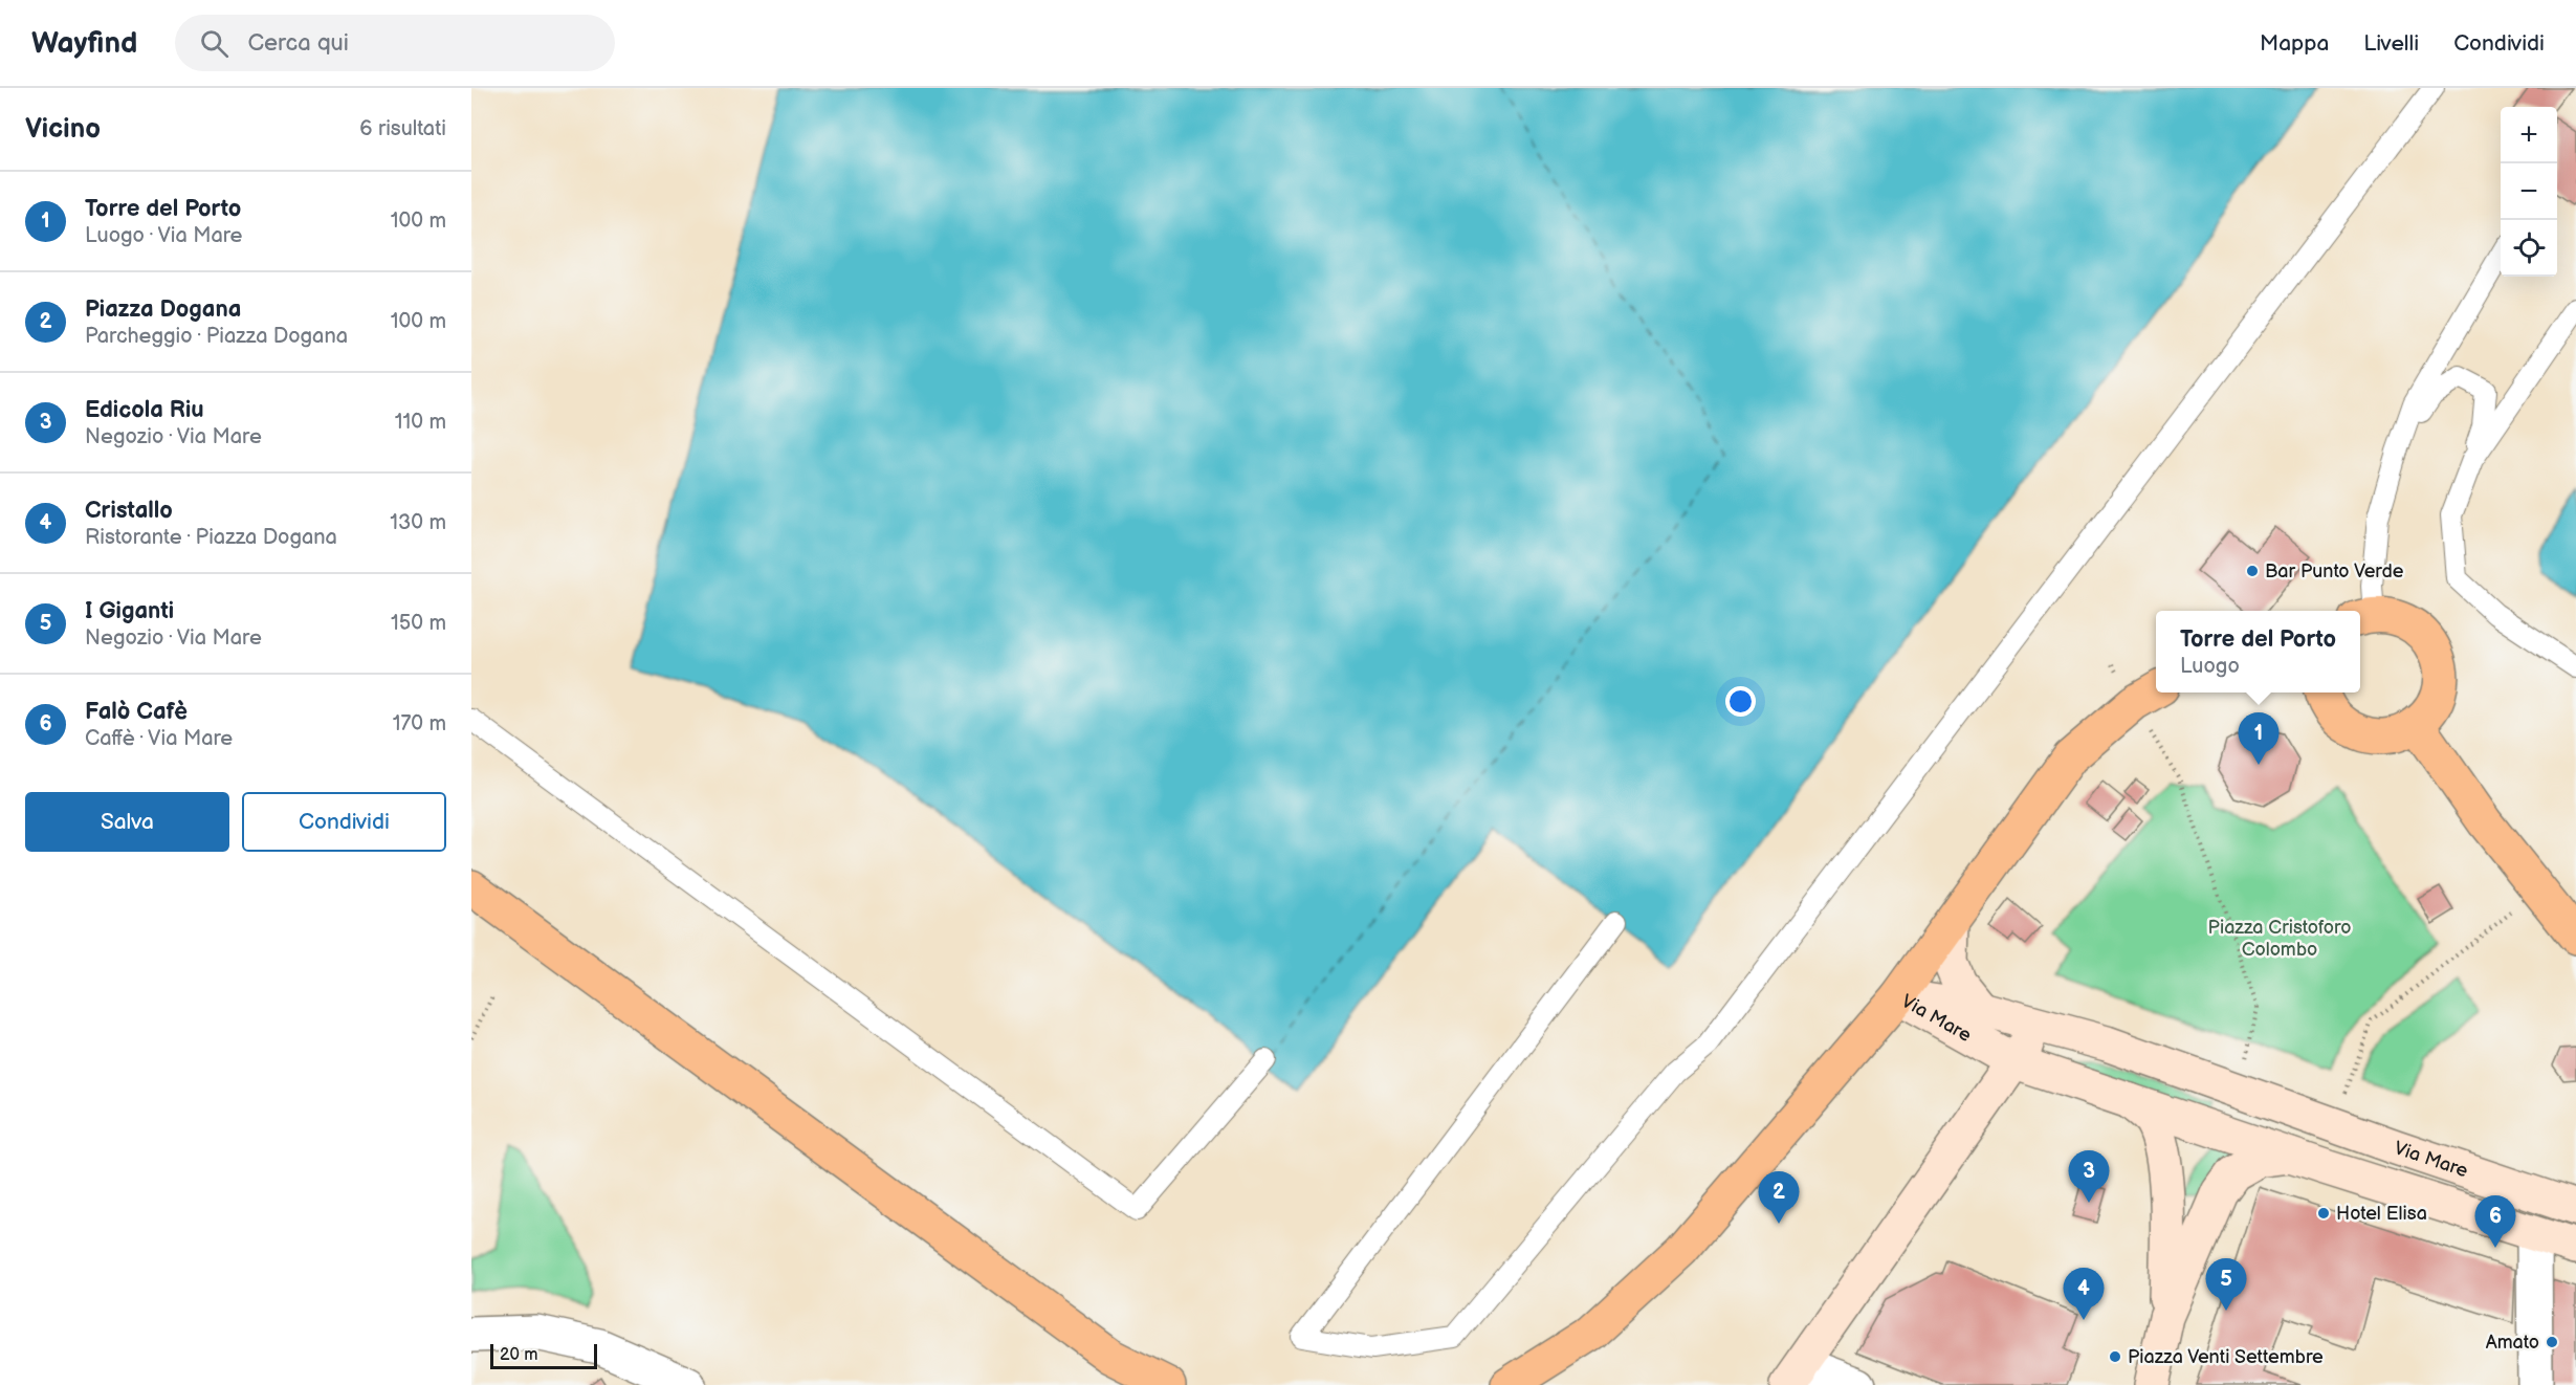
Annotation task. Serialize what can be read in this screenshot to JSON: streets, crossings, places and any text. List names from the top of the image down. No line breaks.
{"streets":{"street":["Via Mare"]},"parks":["Piazza Cristoforo Colombo"],"places":["Bar Punto Verde","Hotel Elisa","Amato","Piazza Venti Settembre"],"scale_bar":"20 m","page":{"header":"Wayfind","search":"Cerca qui","nav":["Mappa","Livelli","Condividi"],"heading":["Vicino","6 risultati"],"map_buttons":["+","−"],"list":[{"mark":"1","name":"Torre del Porto","note":"Luogo · Via Mare","value":"100 m"},{"mark":"2","name":"Piazza Dogana","note":"Parcheggio · Piazza Dogana","value":"100 m"},{"mark":"3","name":"Edicola Riu","note":"Negozio · Via Mare","value":"110 m"},{"mark":"4","name":"Cristallo","note":"Ristorante · Piazza Dogana","value":"130 m"},{"mark":"5","name":"I Giganti","note":"Negozio · Via Mare","value":"150 m"},{"mark":"6","name":"Falò Cafè","note":"Caffè · Via Mare","value":"170 m"}],"popup":["Torre del Porto","Luogo"],"pins":["1","3","2","6","5","4"],"buttons":["Salva","Condividi"],"scale":"20 m"}}
